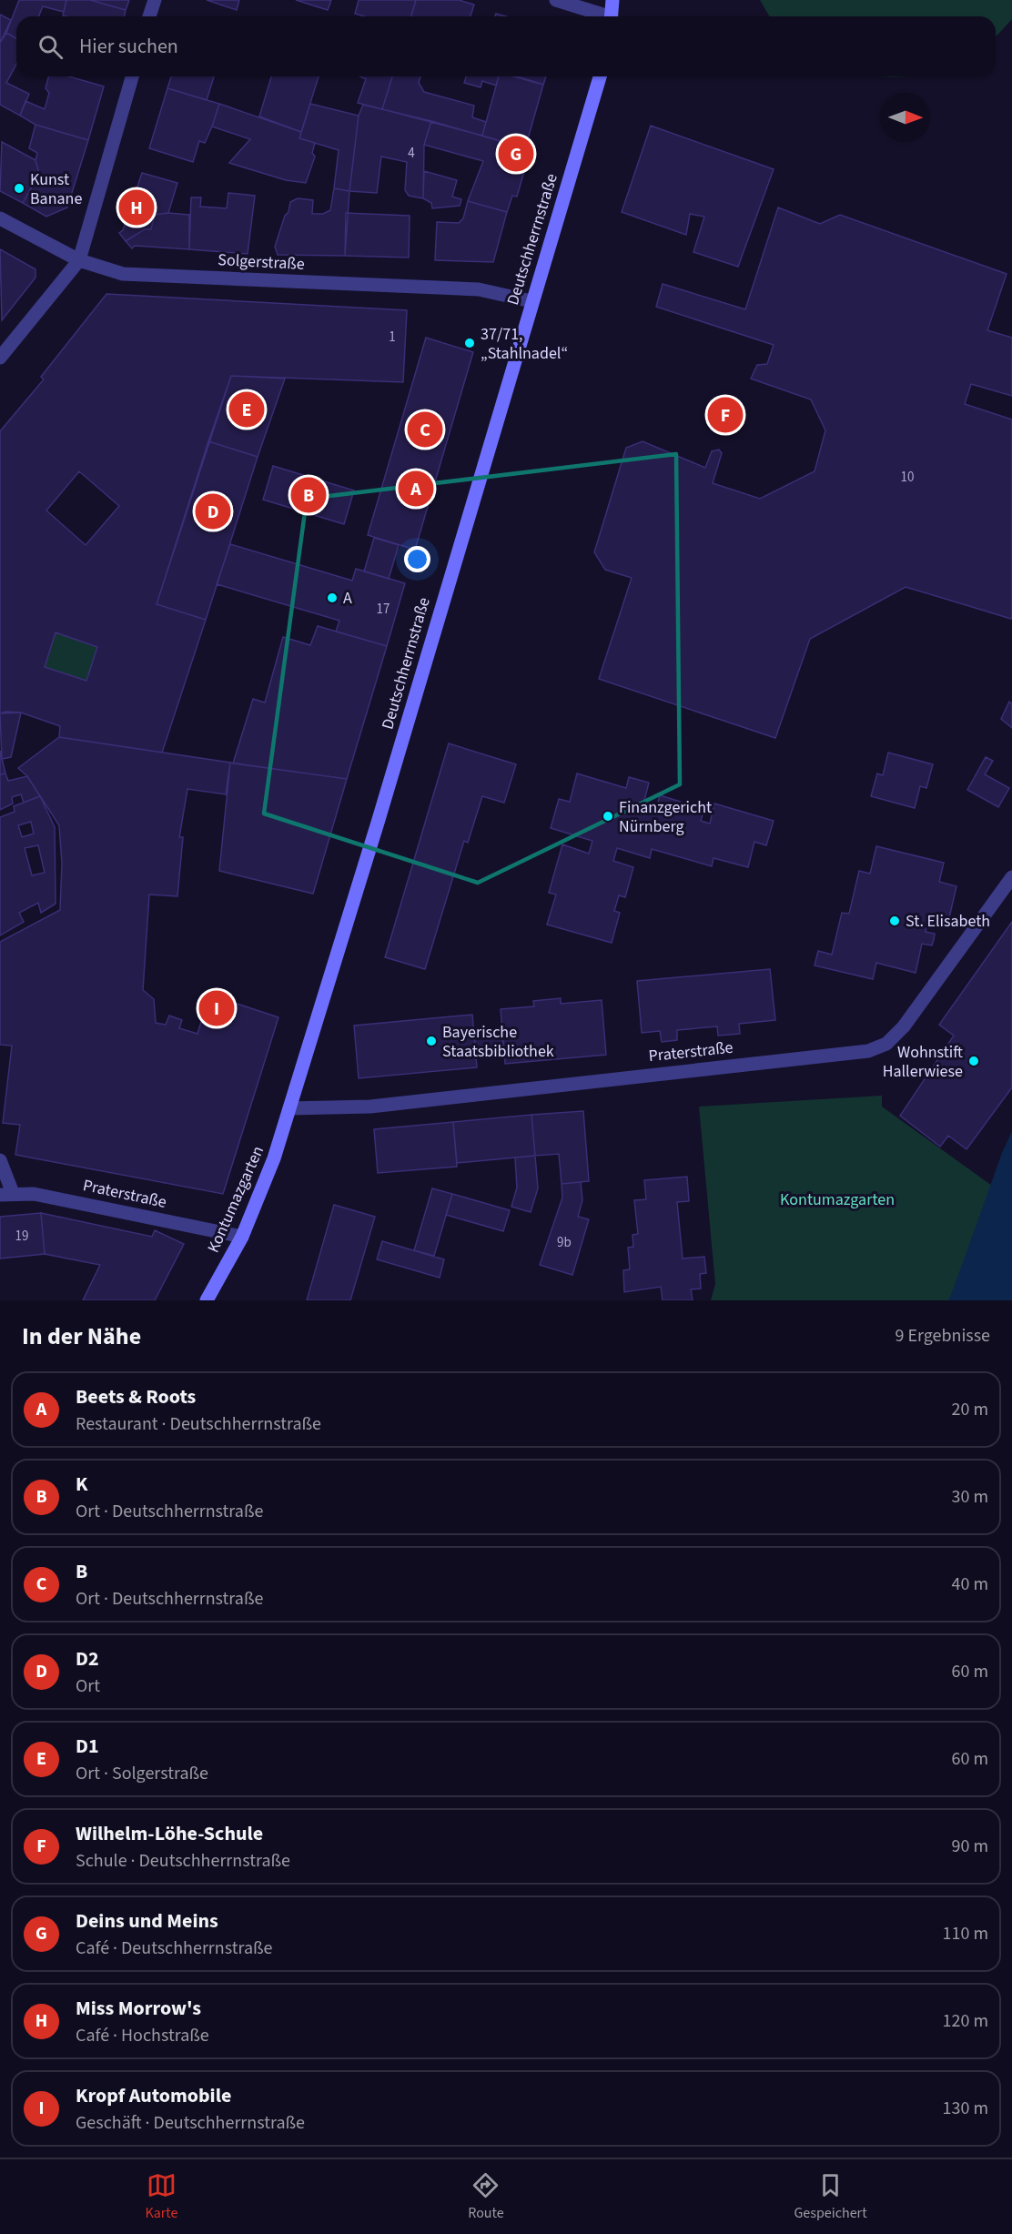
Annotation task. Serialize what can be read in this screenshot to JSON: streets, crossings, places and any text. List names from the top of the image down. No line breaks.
{"streets":{"street":["Deutschherrnstraße","Solgerstraße","Praterstraße","Kontumazgarten"]},"crossings":[["Deutschherrnstraße","Solgerstraße"],["Deutschherrnstraße","Praterstraße"],["Deutschherrnstraße","Kontumazgarten"],["Praterstraße","Kontumazgarten"]],"parks":["Kontumazgarten"],"places":["Kunst Banane","37/71, „Stahlnadel“","A","Finanzgericht Nürnberg","St. Elisabeth","Bayerische Staatsbibliothek","Wohnstift Hallerwiese"],"house_numbers":["4","1","10","17","19","9b"],"north":"right","page":{"search":"Hier suchen","pins":["G","H","E","F","C","A","B","D","I"],"heading":["In der Nähe","9 Ergebnisse"],"list":[{"mark":"A","name":"Beets & Roots","note":"Restaurant · Deutschherrnstraße","value":"20 m"},{"mark":"B","name":"K","note":"Ort · Deutschherrnstraße","value":"30 m"},{"mark":"C","name":"B","note":"Ort · Deutschherrnstraße","value":"40 m"},{"mark":"D","name":"D2","note":"Ort","value":"60 m"},{"mark":"E","name":"D1","note":"Ort · Solgerstraße","value":"60 m"},{"mark":"F","name":"Wilhelm-Löhe-Schule","note":"Schule · Deutschherrnstraße","value":"90 m"},{"mark":"G","name":"Deins und Meins","note":"Café · Deutschherrnstraße","value":"110 m"},{"mark":"H","name":"Miss Morrow's","note":"Café · Hochstraße","value":"120 m"},{"mark":"I","name":"Kropf Automobile","note":"Geschäft · Deutschherrnstraße","value":"130 m"}],"nav":["Karte","Route","Gespeichert"]}}
